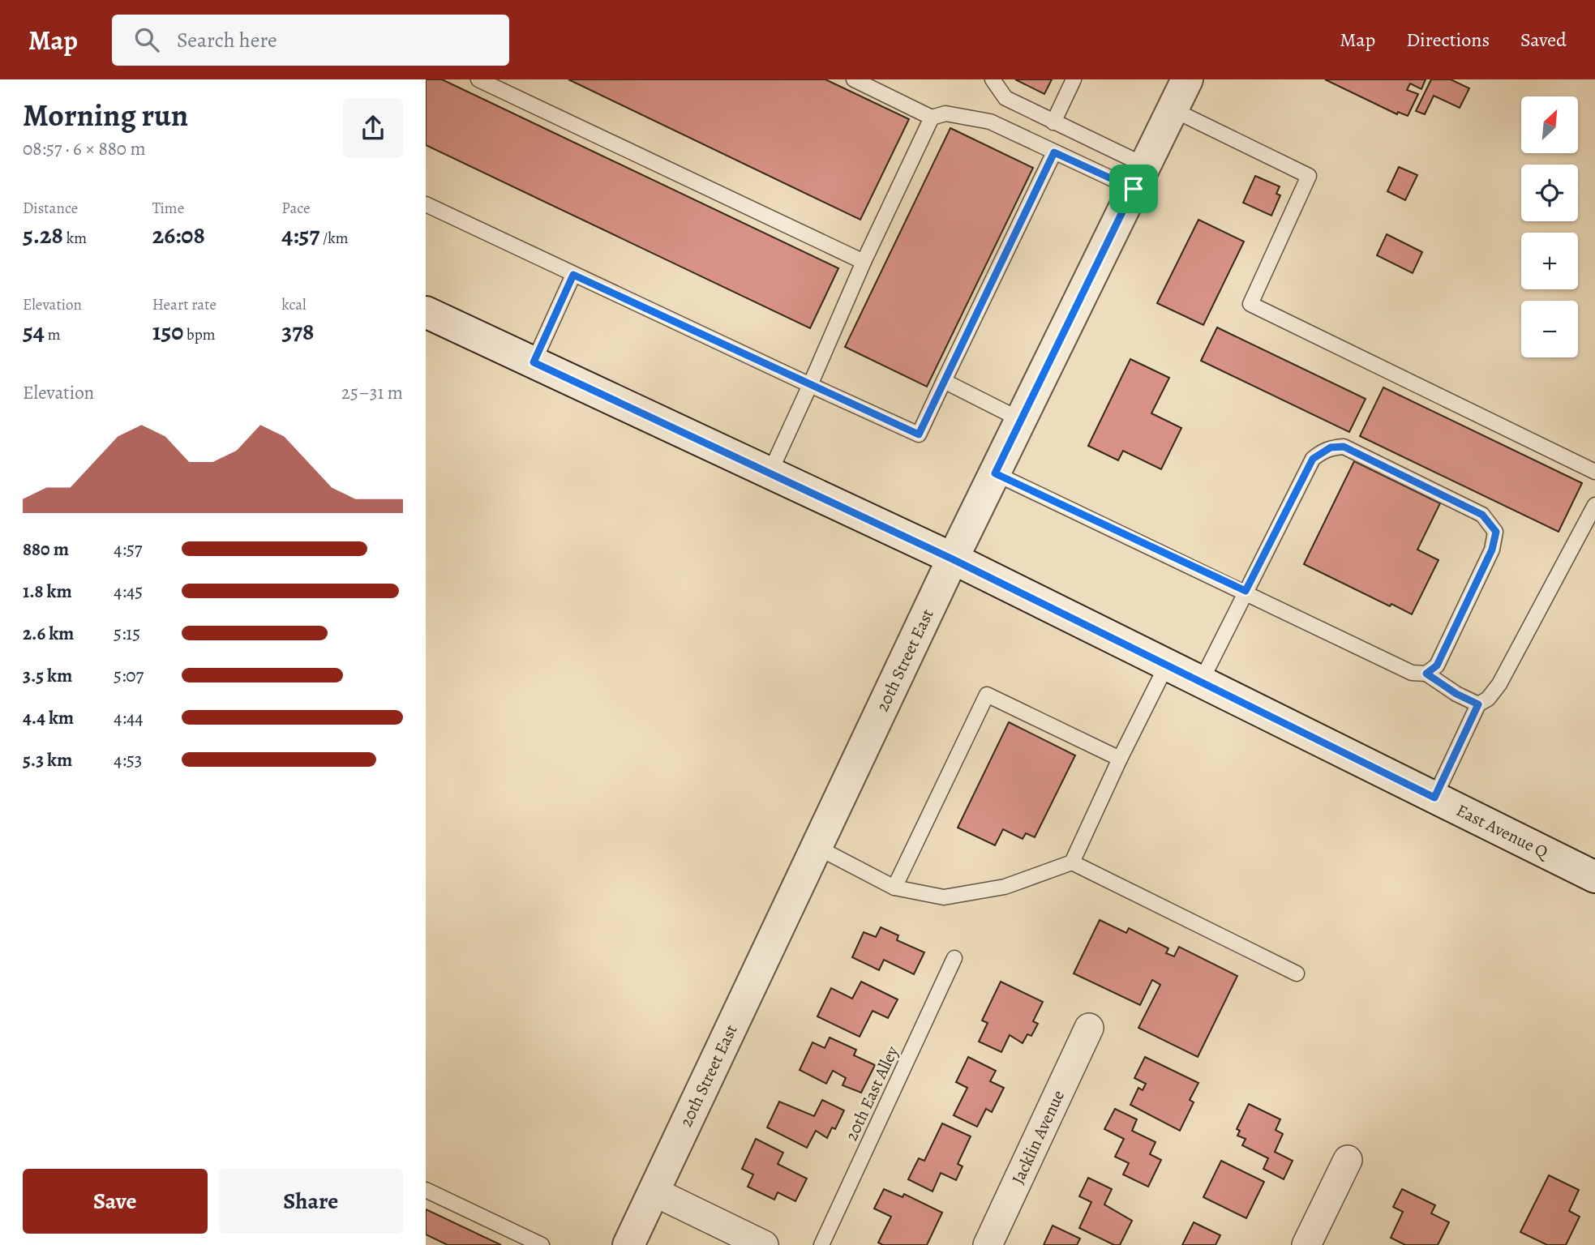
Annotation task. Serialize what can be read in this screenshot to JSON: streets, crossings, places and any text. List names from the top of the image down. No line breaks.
{"streets":{"main road":["20th Street East","East Avenue Q"],"street":["Jacklin Avenue"],"lane":["20th East Alley"]},"crossings":[["20th Street East","East Avenue Q"]],"north":"top right","page":{"header":"Map","search":"Search here","nav":["Map","Directions","Saved"],"heading":["Morning run","08:57 · 6 × 880 m"],"map_buttons":["+","−"],"stats":[["Distance","5.28 km"],["Time","26:08"],["Pace","4:57 /km"],["Elevation","54 m"],["Heart rate","150 bpm"],["kcal","378"]],"chart":["Elevation","25–31 m"],"list":[{"name":"880 m","note":"4:57"},{"name":"1.8 km","note":"4:45"},{"name":"2.6 km","note":"5:15"},{"name":"3.5 km","note":"5:07"},{"name":"4.4 km","note":"4:44"},{"name":"5.3 km","note":"4:53"}],"buttons":["Save","Share"]}}
